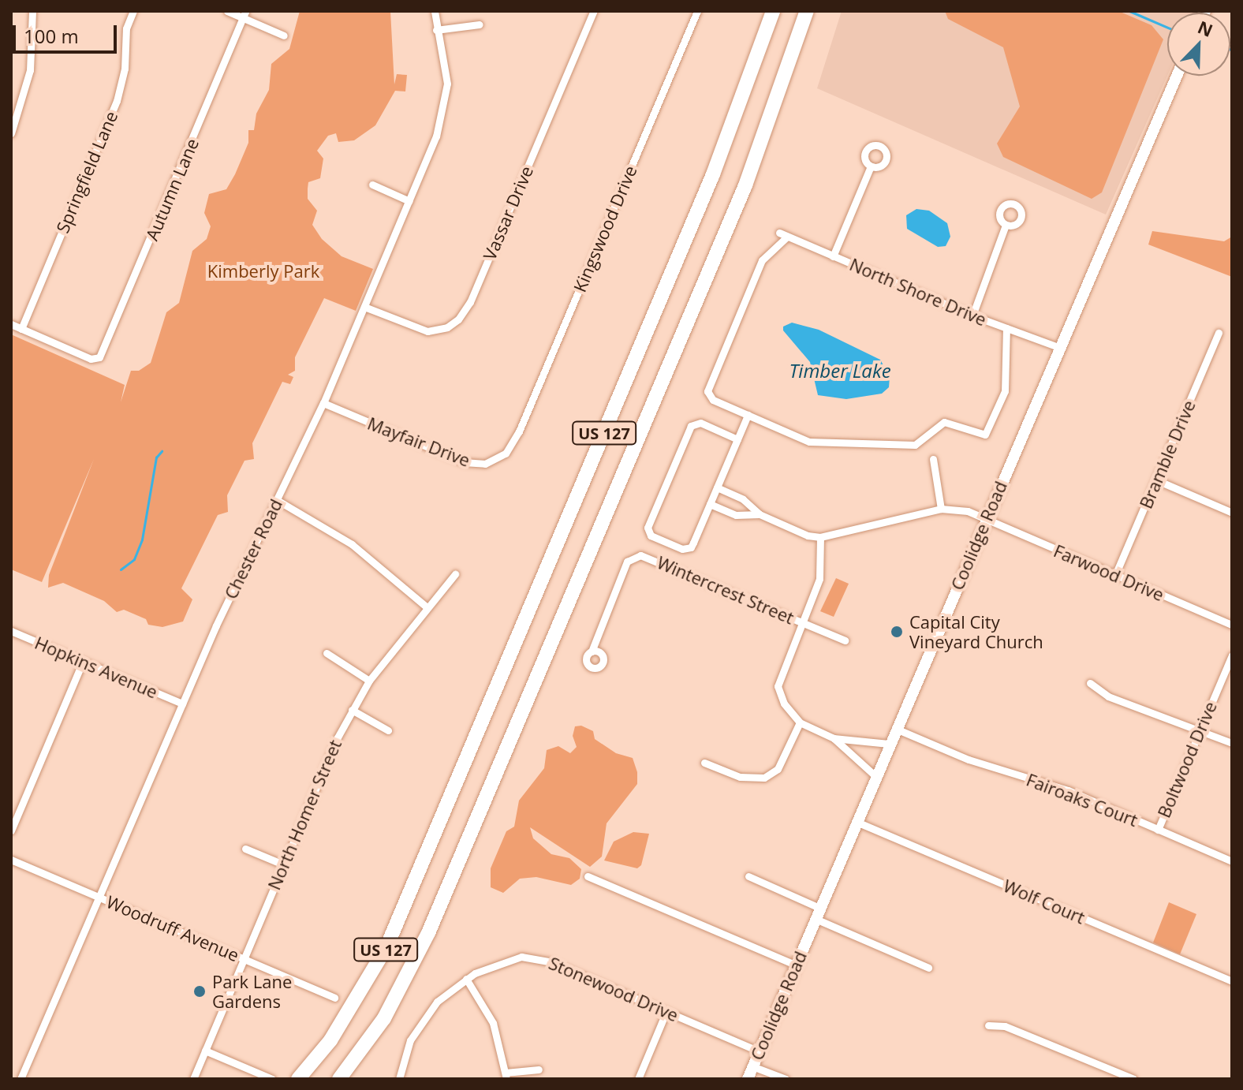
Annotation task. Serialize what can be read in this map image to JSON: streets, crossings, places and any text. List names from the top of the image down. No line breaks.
{"streets":{"highway":["US 127"],"street":["Springfield Lane","Autumn Lane","Vassar Drive","Kingswood Drive","North Shore Drive","Mayfair Drive","Bramble Drive","Coolidge Road","Chester Road","Farwood Drive","Wintercrest Street","Hopkins Avenue","Boltwood Drive","Fairoaks Court","North Homer Street","Wolf Court","Woodruff Avenue","Stonewood Drive"]},"crossings":[["Springfield Lane","Autumn Lane"],["Vassar Drive","Chester Road"],["Kingswood Drive","Mayfair Drive"],["North Shore Drive","Coolidge Road"],["Mayfair Drive","Chester Road"],["Bramble Drive","Farwood Drive"],["Coolidge Road","Farwood Drive"],["Coolidge Road","Fairoaks Court"],["Coolidge Road","Wolf Court"],["Coolidge Road","Stonewood Drive"],["Chester Road","Hopkins Avenue"],["Chester Road","Woodruff Avenue"],["Boltwood Drive","Fairoaks Court"],["North Homer Street","Woodruff Avenue"]],"water":["Timber Lake"],"parks":["Kimberly Park"],"places":["Capital City Vineyard Church","Park Lane Gardens"],"scale_bar":"100 m","north":"top right"}
